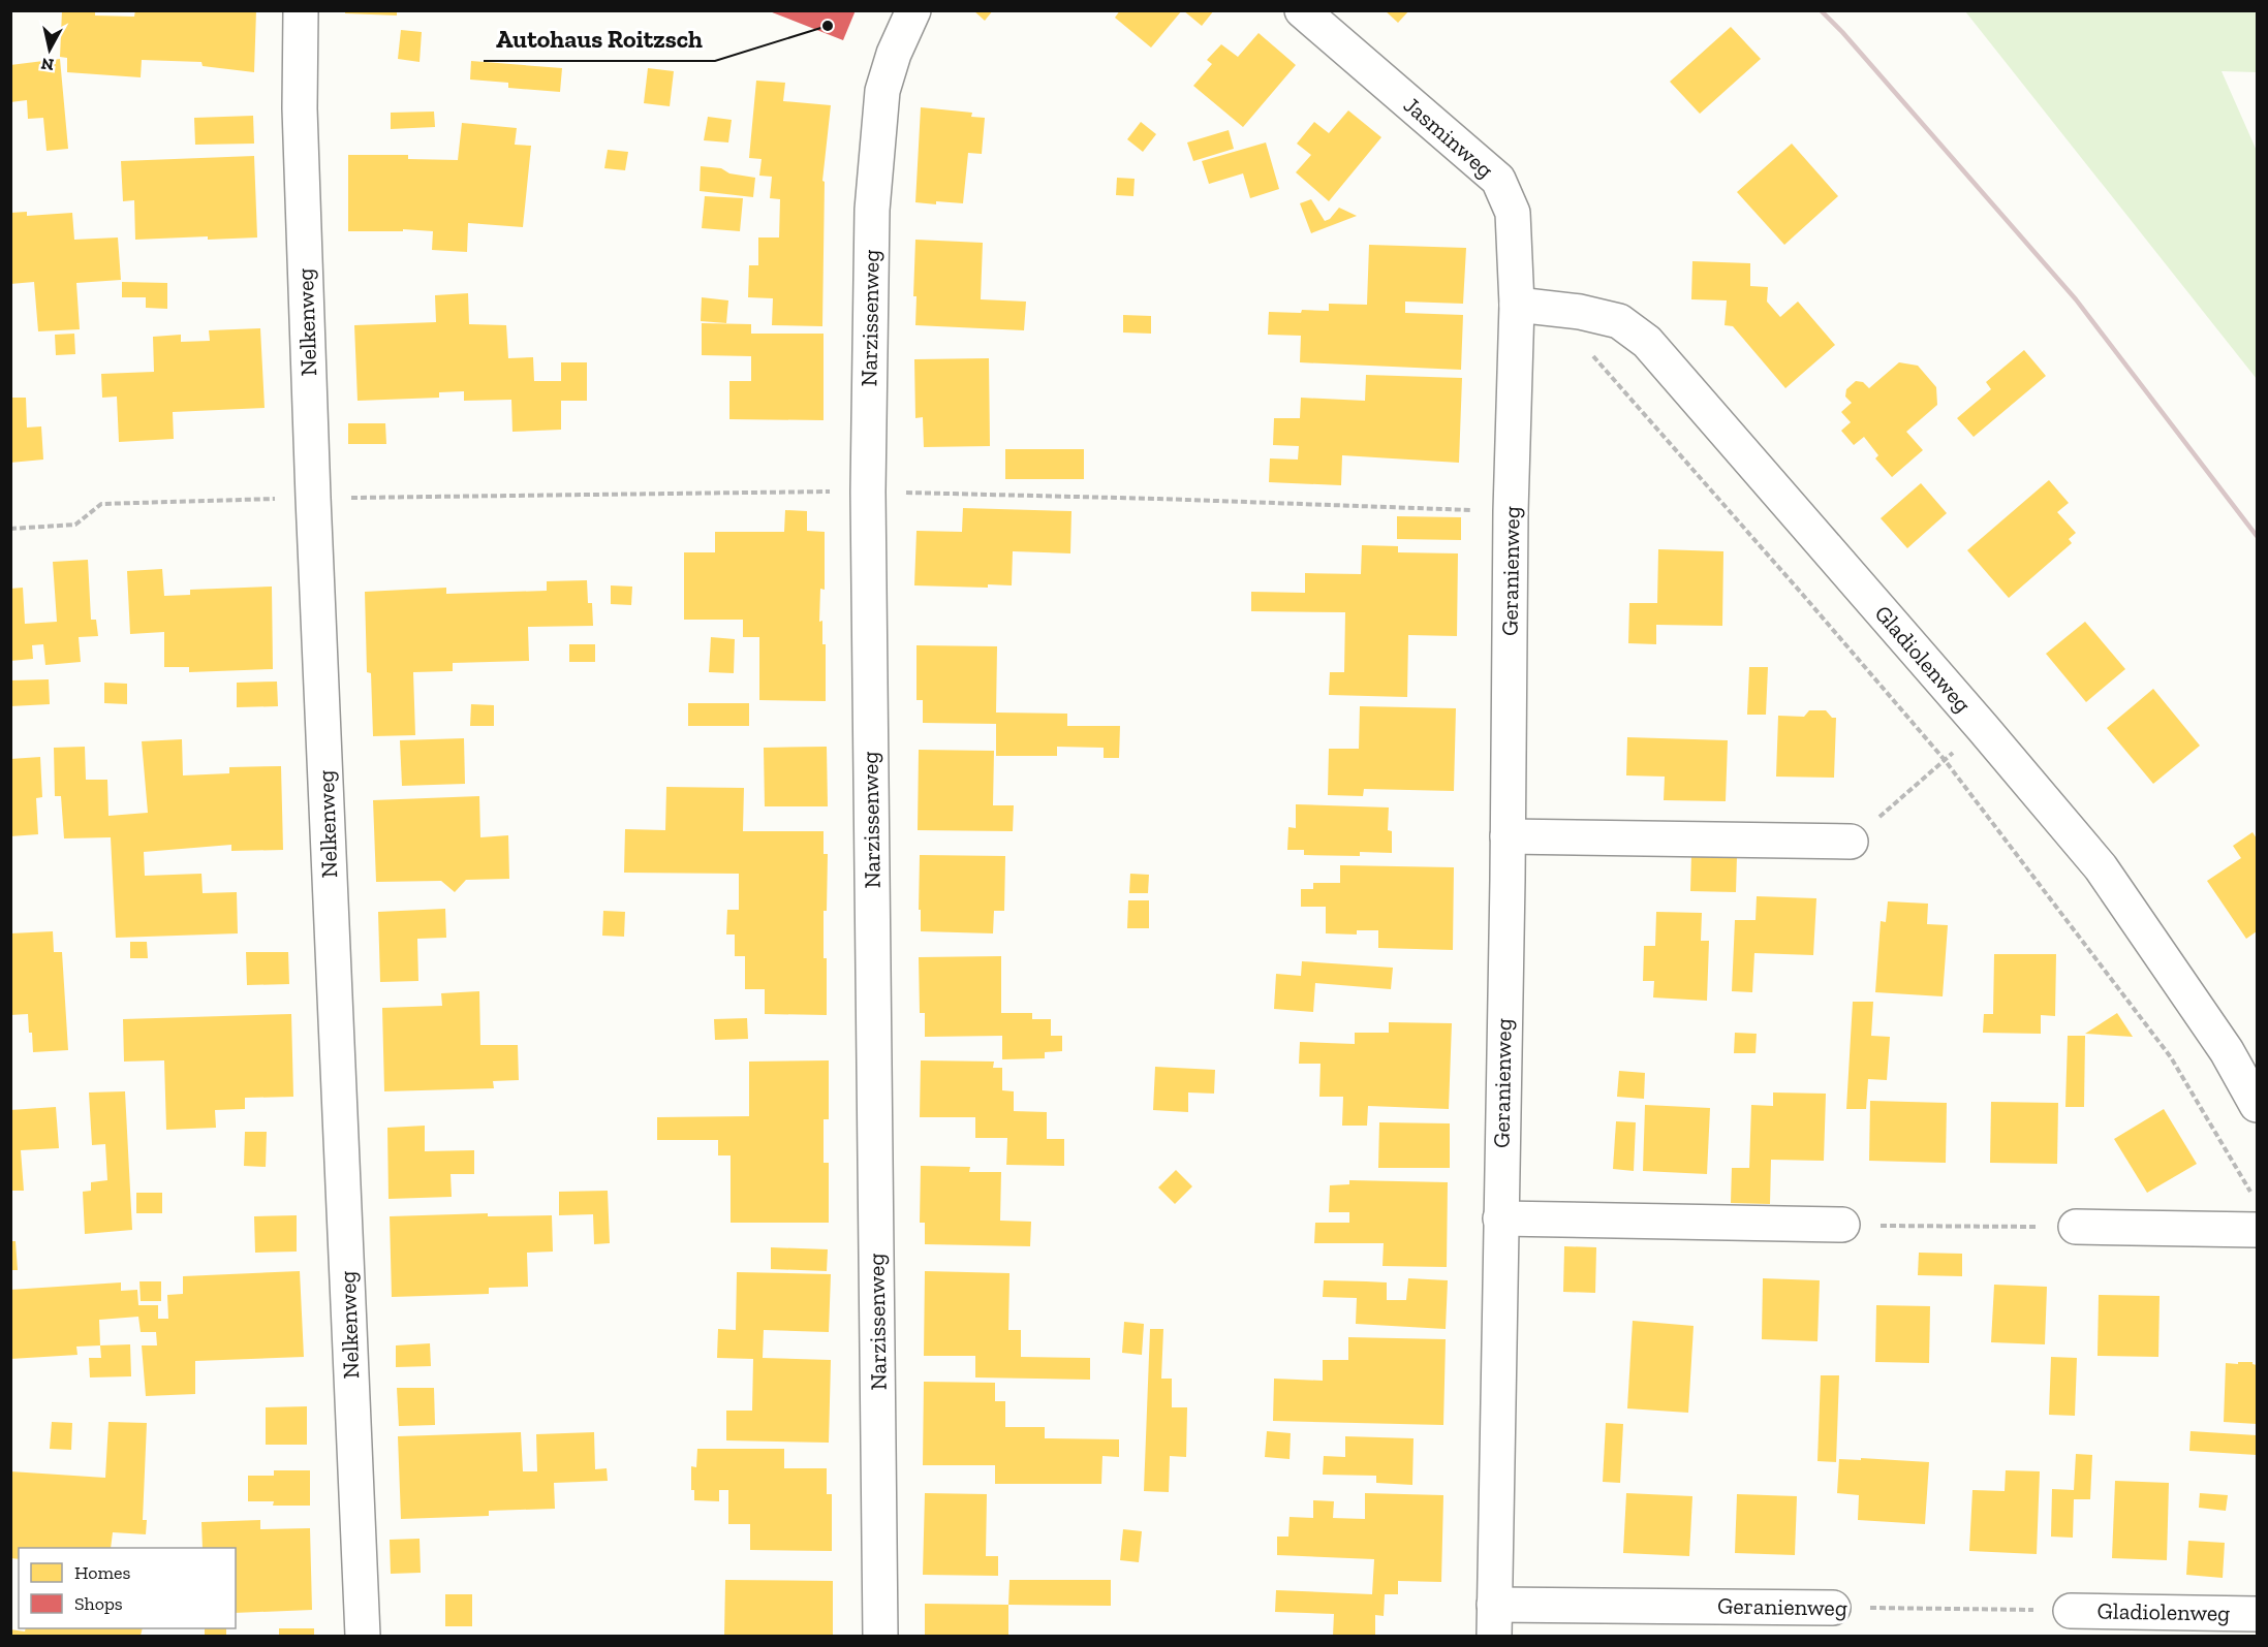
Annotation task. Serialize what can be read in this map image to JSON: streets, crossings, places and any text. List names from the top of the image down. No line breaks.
{"streets":{"street":["Jasminweg","Narzissenweg","Nelkenweg","Geranienweg","Gladiolenweg"]},"crossings":[["Jasminweg","Geranienweg"],["Jasminweg","Gladiolenweg"],["Geranienweg","Gladiolenweg"]],"places":["Autohaus Roitzsch"],"legend":["Homes","Shops"],"north":"bottom"}
